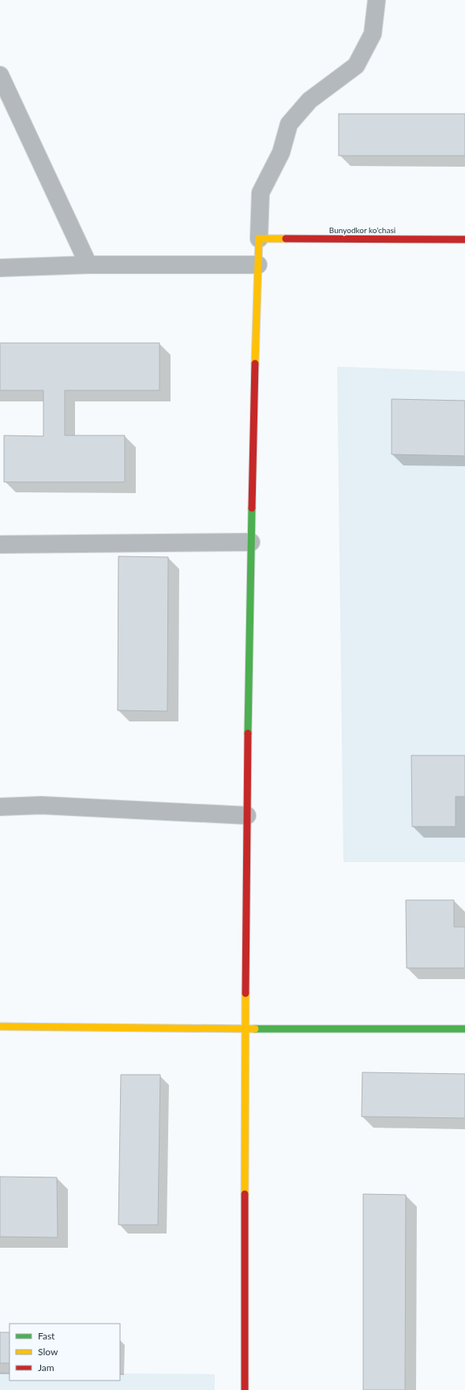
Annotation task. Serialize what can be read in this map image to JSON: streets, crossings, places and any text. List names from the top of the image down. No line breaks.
{"streets":{"main road":["Bunyodkor ko'chasi"]},"legend":["Fast","Slow","Jam"]}
